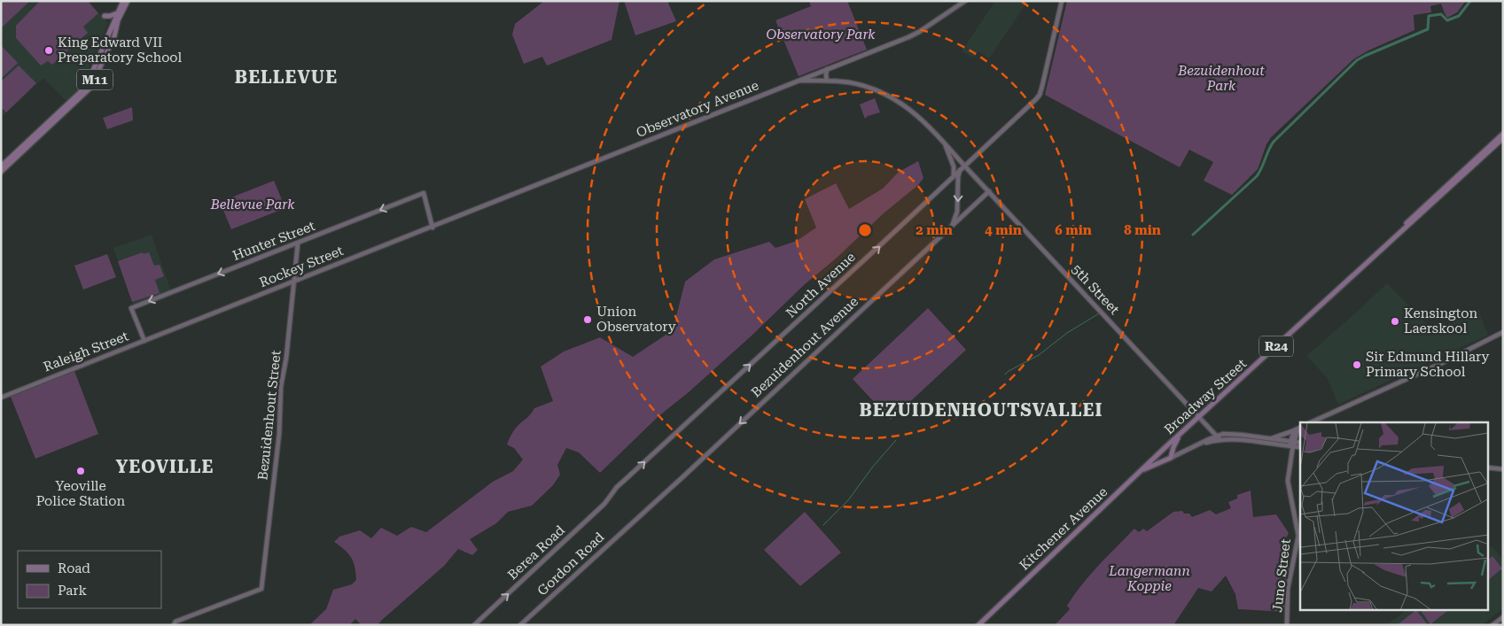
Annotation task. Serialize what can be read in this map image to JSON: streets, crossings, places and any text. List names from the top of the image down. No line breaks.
{"streets":{"main road":["M11","R24","Broadway Street","Kitchener Avenue"],"street":["Observatory Avenue","Hunter Street","Rockey Street","North Avenue","5th Street","Bezuidenhout Avenue","Raleigh Street","Bezuidenhout Street","Berea Road","Gordon Road","Juno Street"]},"crossings":[["Observatory Avenue","Hunter Street"],["Observatory Avenue","Rockey Street"],["Hunter Street","Rockey Street"],["Hunter Street","Raleigh Street"],["Hunter Street","Bezuidenhout Street"],["Rockey Street","Raleigh Street"],["Rockey Street","Bezuidenhout Street"],["North Avenue","5th Street"],["North Avenue","Berea Road"],["5th Street","Bezuidenhout Avenue"],["5th Street","Broadway Street"],["5th Street","Kitchener Avenue"],["R24","Broadway Street"],["R24","Kitchener Avenue"],["Bezuidenhout Avenue","Gordon Road"],["Broadway Street","Kitchener Avenue"],["Kitchener Avenue","Juno Street"]],"one_way":["Hunter Street","North Avenue","Bezuidenhout Avenue","Berea Road"],"districts":["BELLEVUE","BEZUIDENHOUTSVALLEI","YEOVILLE"],"parks":["Observatory Park","Bezuidenhout Park","Bellevue Park","Langermann Koppie"],"places":["King Edward VII Preparatory School","Union Observatory","Kensington Laerskool","Sir Edmund Hillary Primary School","Yeoville Police Station"],"legend":["Road","Park"],"rings":["2 min","4 min","6 min","8 min"]}
